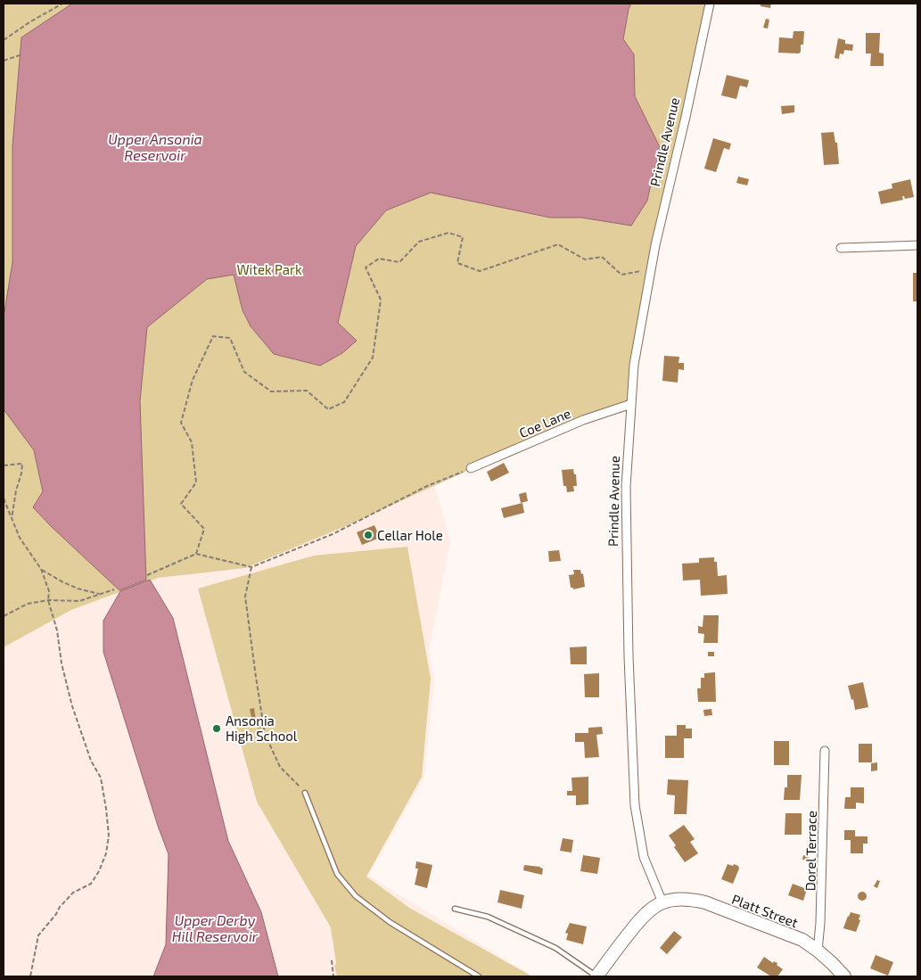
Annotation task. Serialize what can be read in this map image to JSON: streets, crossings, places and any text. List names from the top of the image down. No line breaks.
{"streets":{"main road":["Platt Street"],"street":["Prindle Avenue","Coe Lane","Dorel Terrace"]},"crossings":[["Prindle Avenue","Coe Lane"],["Prindle Avenue","Platt Street"],["Dorel Terrace","Platt Street"]],"water":["Upper Ansonia Reservoir","Upper Derby Hill Reservoir"],"parks":["Witek Park"],"places":["Cellar Hole","Ansonia High School"]}
